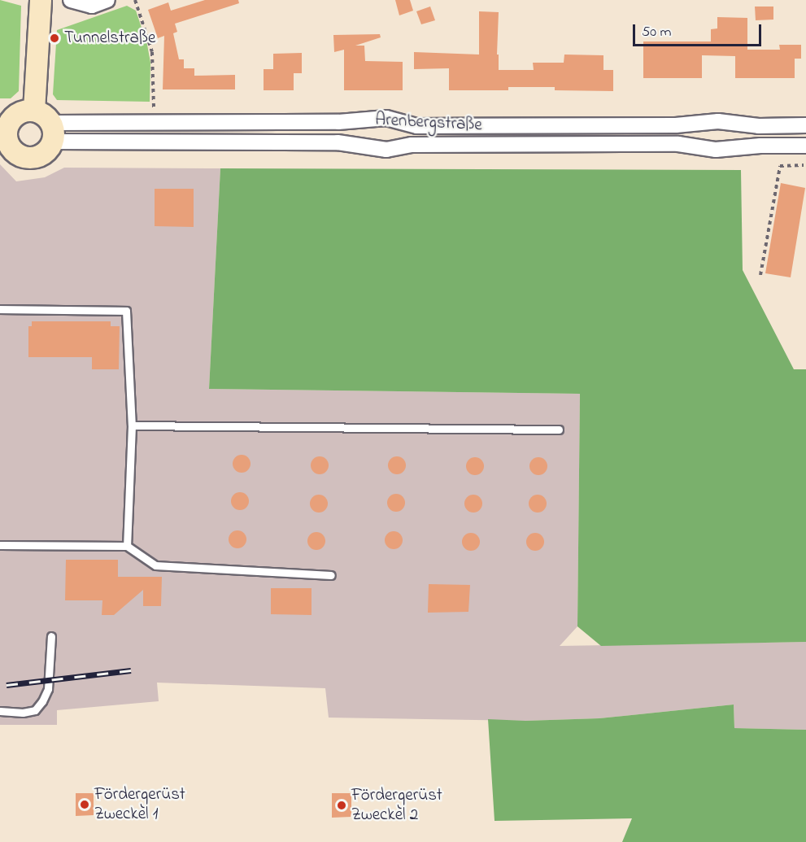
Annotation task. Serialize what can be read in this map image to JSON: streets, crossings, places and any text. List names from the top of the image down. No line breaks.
{"streets":{"street":["Arenbergstraße"]},"places":["Tunnelstraße","Fördergerüst Zweckel 1","Fördergerüst Zweckel 2"],"scale_bar":"50 m"}
